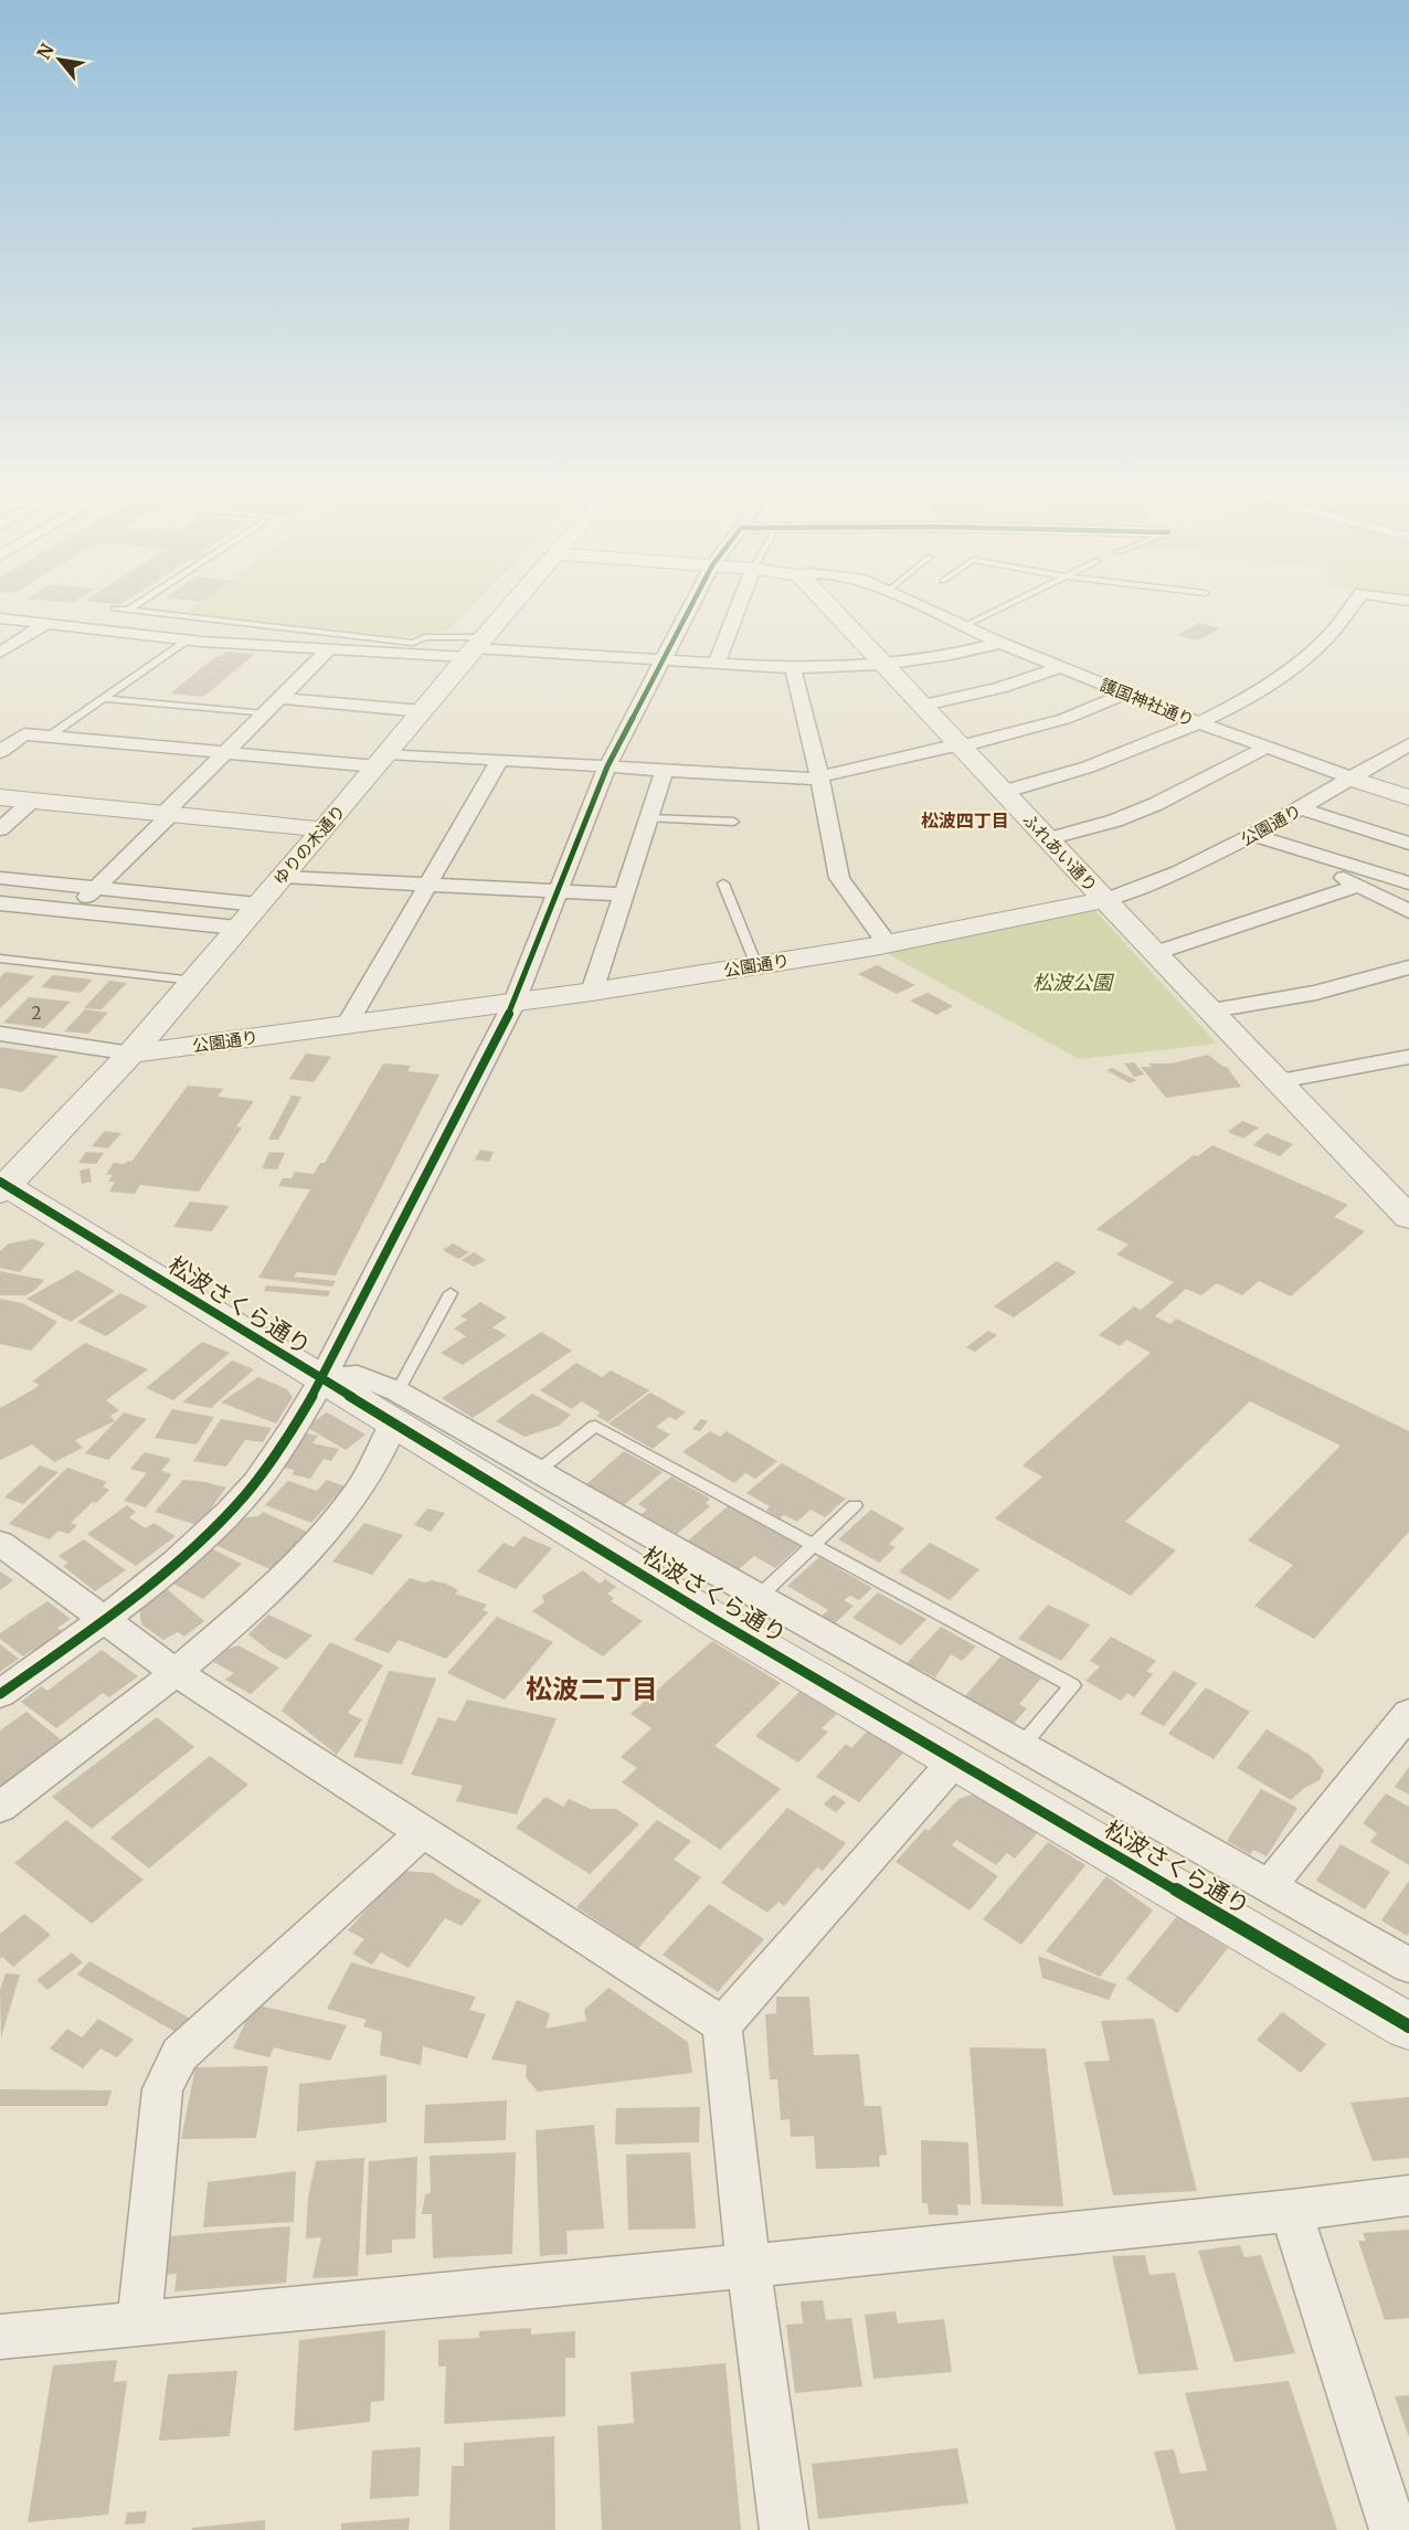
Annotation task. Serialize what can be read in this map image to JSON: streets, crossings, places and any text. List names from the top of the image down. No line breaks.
{"streets":{"street":["護国神社通り","公園通り","ゆりの木通り","ふれあい通り","松波さくら通り"]},"crossings":[["護国神社通り","公園通り"],["公園通り","ゆりの木通り"],["公園通り","ふれあい通り"],["ゆりの木通り","松波さくら通り"]],"districts":["松波四丁目","松波二丁目"],"parks":["松波公園"],"house_numbers":["2"],"north":"top left"}
